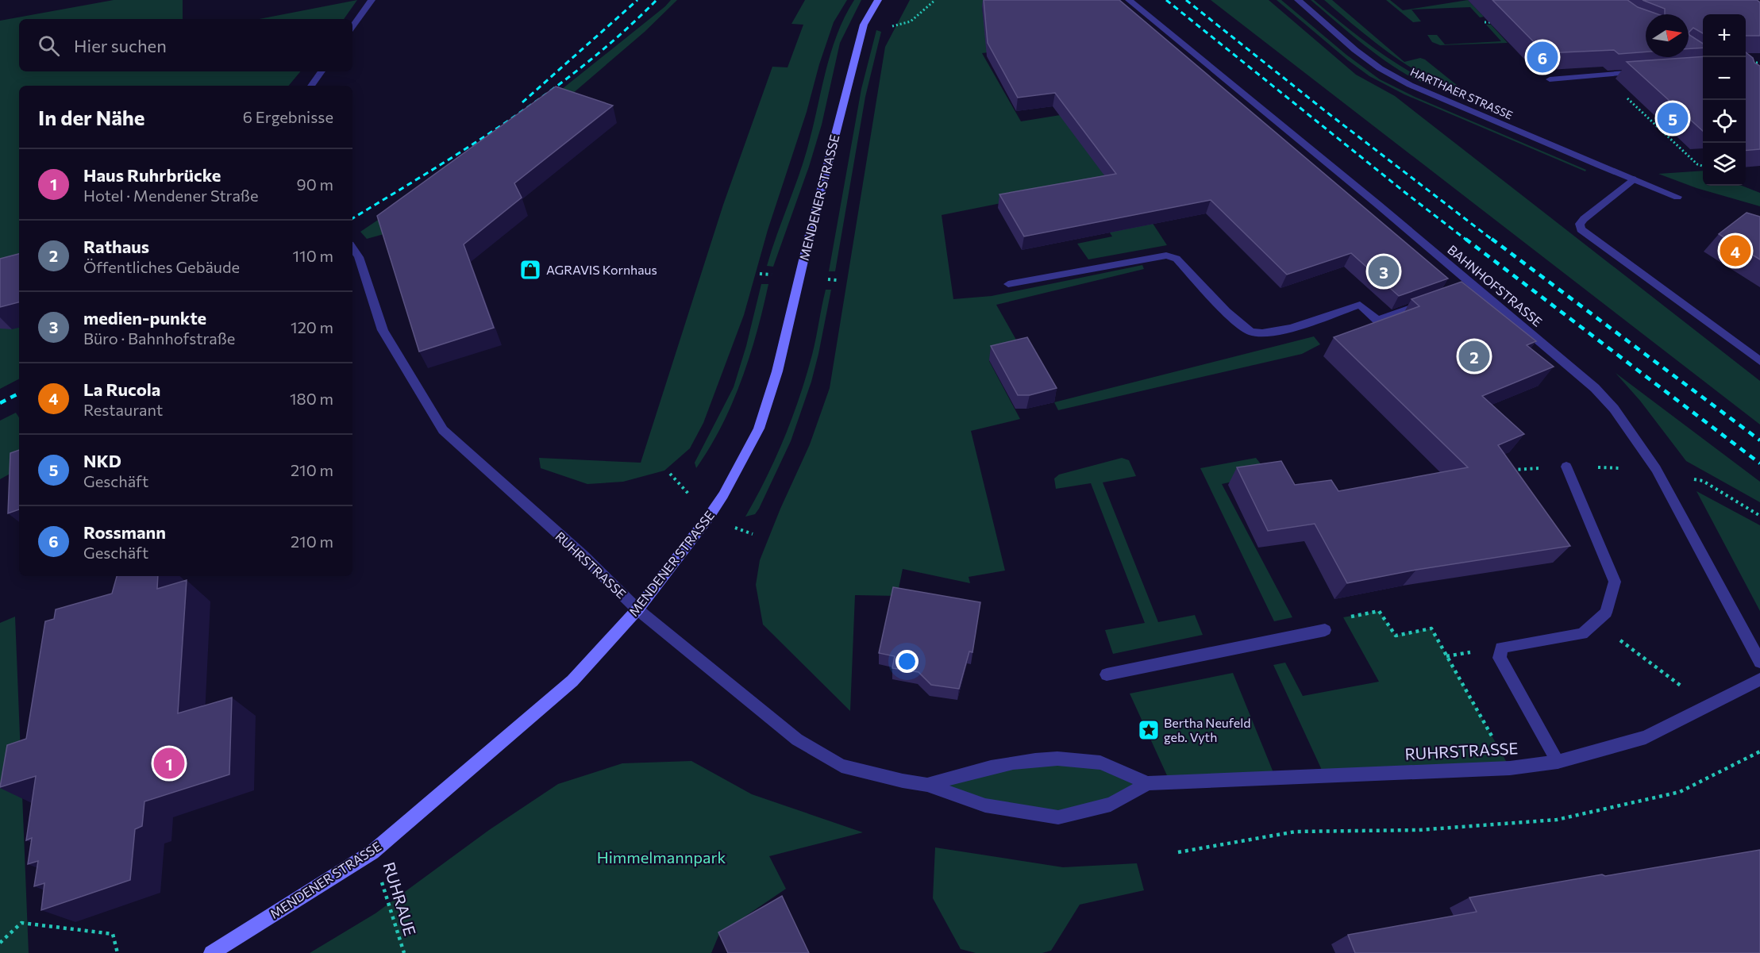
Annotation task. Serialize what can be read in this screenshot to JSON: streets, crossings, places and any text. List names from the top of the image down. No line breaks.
{"streets":{"main road":["MENDENER STRASSE"],"street":["HARTHAER STRASSE","BAHNHOFSTRASSE","RUHRSTRASSE"],"path":["RUHRAUE"]},"crossings":[["MENDENER STRASSE","RUHRSTRASSE"],["MENDENER STRASSE","RUHRAUE"]],"parks":["Himmelmannpark"],"places":{"shop":["AGRAVIS Kornhaus"],"place":["Bertha Neufeld geb. Vyth"]},"north":"right","page":{"map_buttons":["+","−"],"search":"Hier suchen","pins":["6","5","4","3","2","1"],"heading":["In der Nähe","6 Ergebnisse"],"list":[{"mark":"1","name":"Haus Ruhrbrücke","note":"Hotel · Mendener Straße","value":"90 m"},{"mark":"2","name":"Rathaus","note":"Öffentliches Gebäude","value":"110 m"},{"mark":"3","name":"medien-punkte","note":"Büro · Bahnhofstraße","value":"120 m"},{"mark":"4","name":"La Rucola","note":"Restaurant","value":"180 m"},{"mark":"5","name":"NKD","note":"Geschäft","value":"210 m"},{"mark":"6","name":"Rossmann","note":"Geschäft","value":"210 m"}]}}
